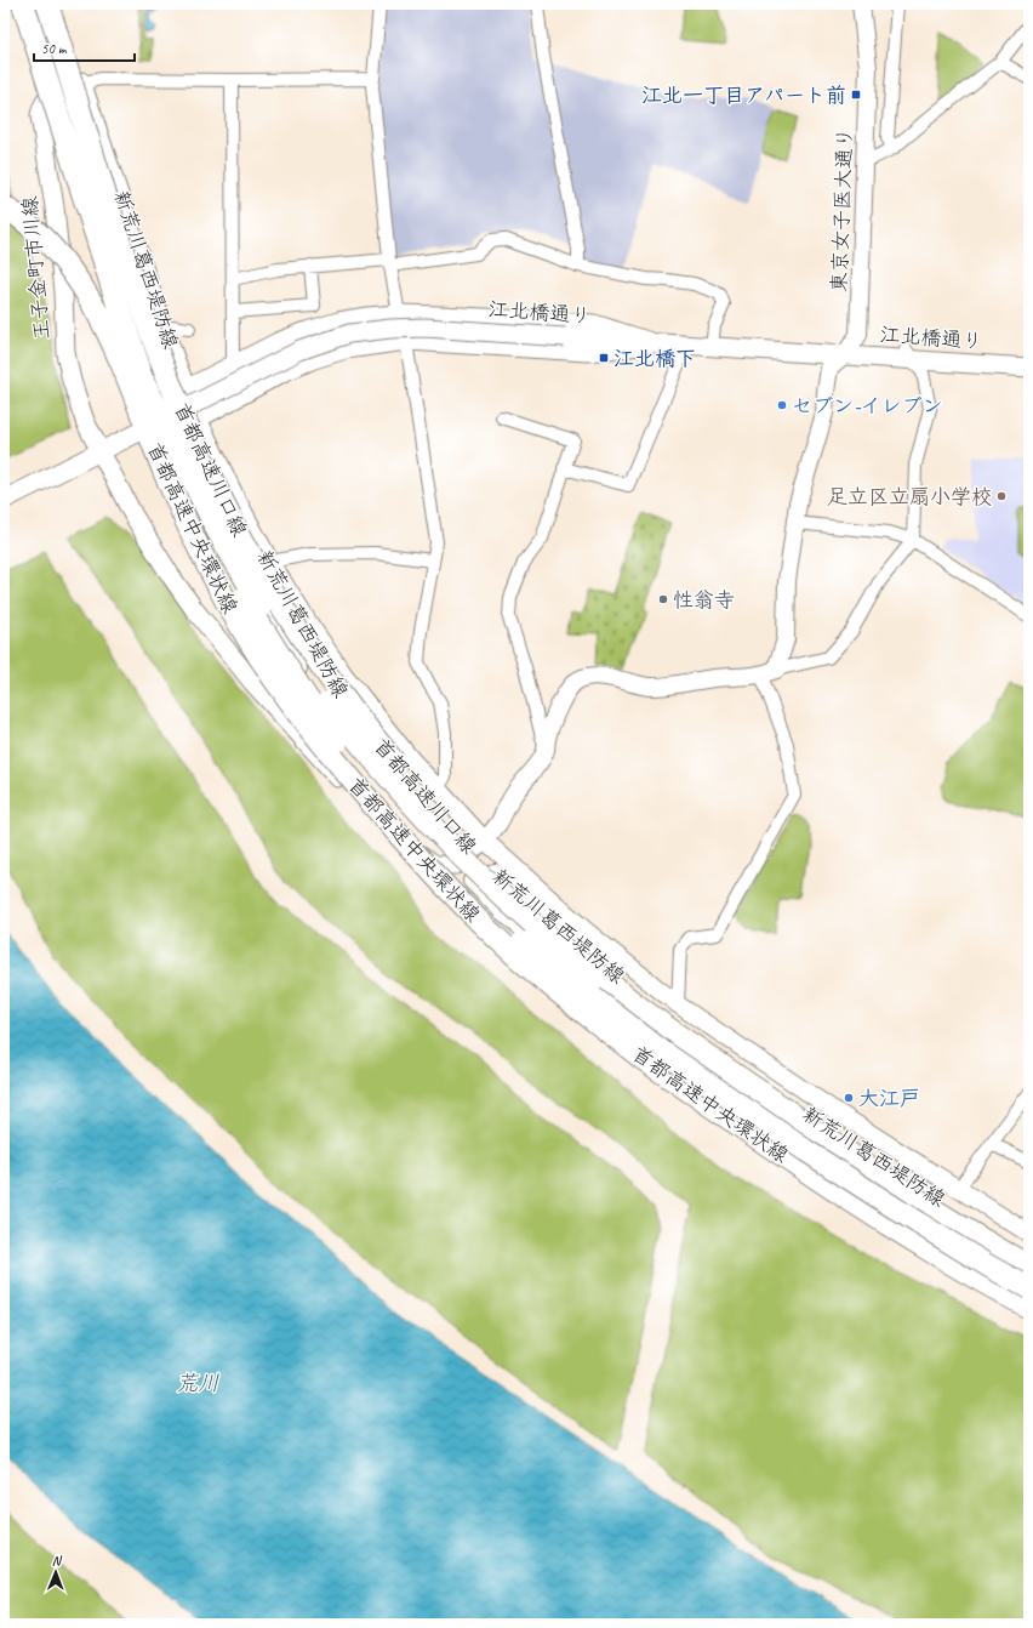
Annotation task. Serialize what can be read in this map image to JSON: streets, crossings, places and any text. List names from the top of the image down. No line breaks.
{"streets":{"highway":["首都高速川口線","首都高速中央環状線"],"main road":["東京女子医大通り","王子金町市川線","新荒川葛西堤防線","江北橋通り"]},"crossings":[["東京女子医大通り","江北橋通り"],["王子金町市川線","新荒川葛西堤防線"],["王子金町市川線","江北橋通り"],["首都高速川口線","首都高速中央環状線"]],"water":["荒川"],"places":{"transit":["江北一丁目アパート前","江北橋下"],"other":["セブン-イレブン","足立区立扇小学校","性翁寺","大江戸"]},"scale_bar":"50 m","north":"top"}
